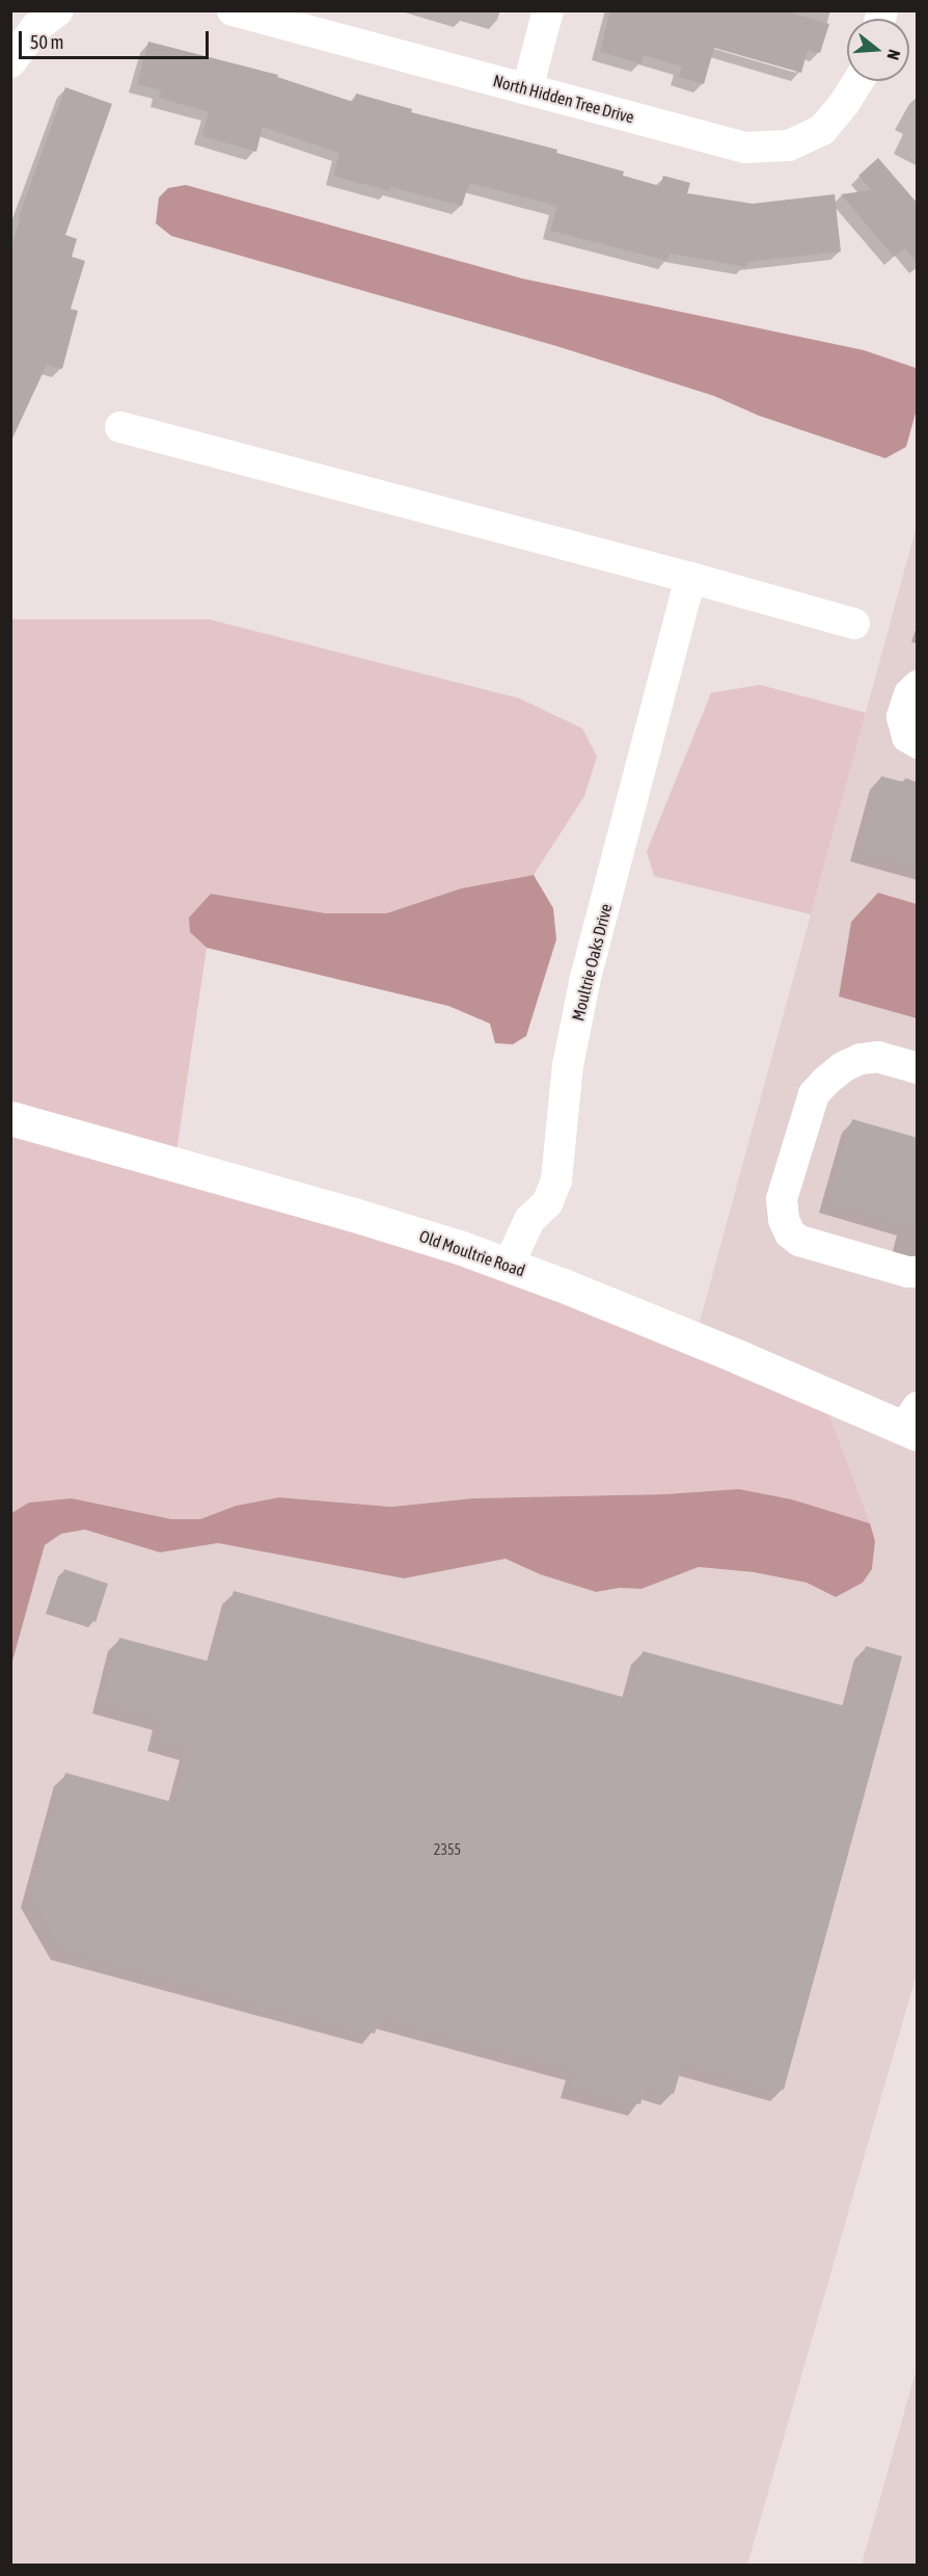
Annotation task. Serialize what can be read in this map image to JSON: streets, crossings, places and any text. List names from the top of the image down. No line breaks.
{"streets":{"main road":["Old Moultrie Road"],"street":["North Hidden Tree Drive","Moultrie Oaks Drive"]},"crossings":[["Moultrie Oaks Drive","Old Moultrie Road"]],"house_numbers":["2355"],"scale_bar":"50 m","north":"right"}
